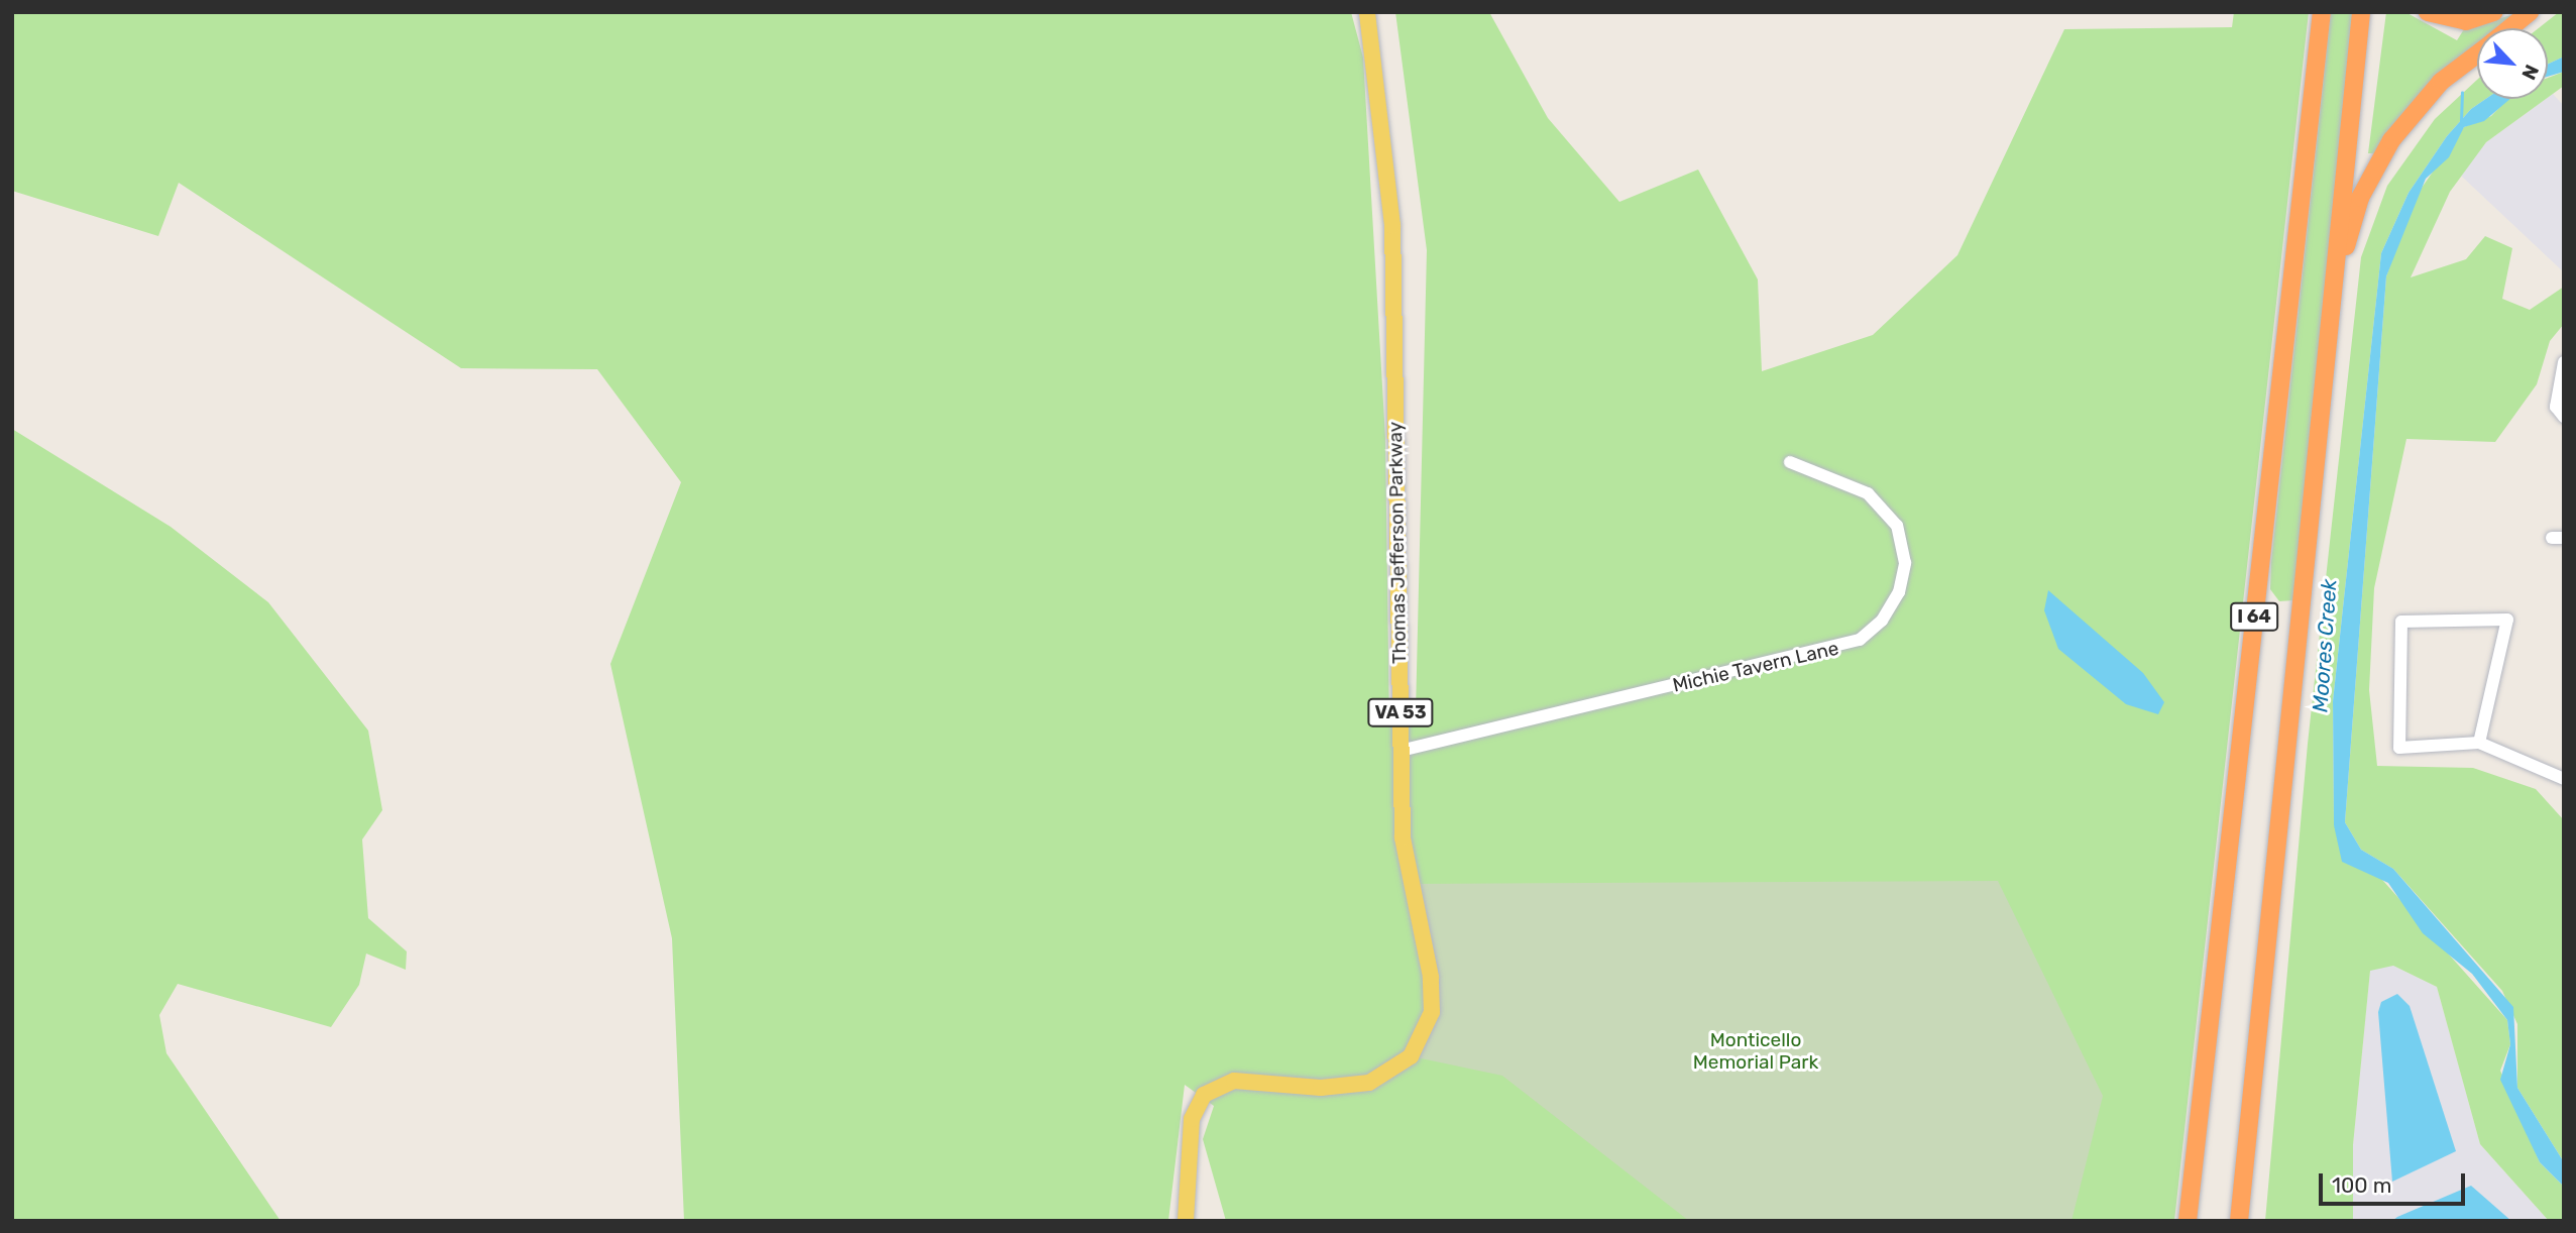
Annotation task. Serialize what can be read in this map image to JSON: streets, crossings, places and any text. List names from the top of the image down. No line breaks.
{"streets":{"highway":["I 64"],"main road":["Thomas Jefferson Parkway","VA 53"],"street":["Michie Tavern Lane"]},"crossings":[["Thomas Jefferson Parkway","Michie Tavern Lane"]],"water":["Moores Creek"],"parks":["Monticello Memorial Park"],"scale_bar":"100 m","north":"bottom right"}
